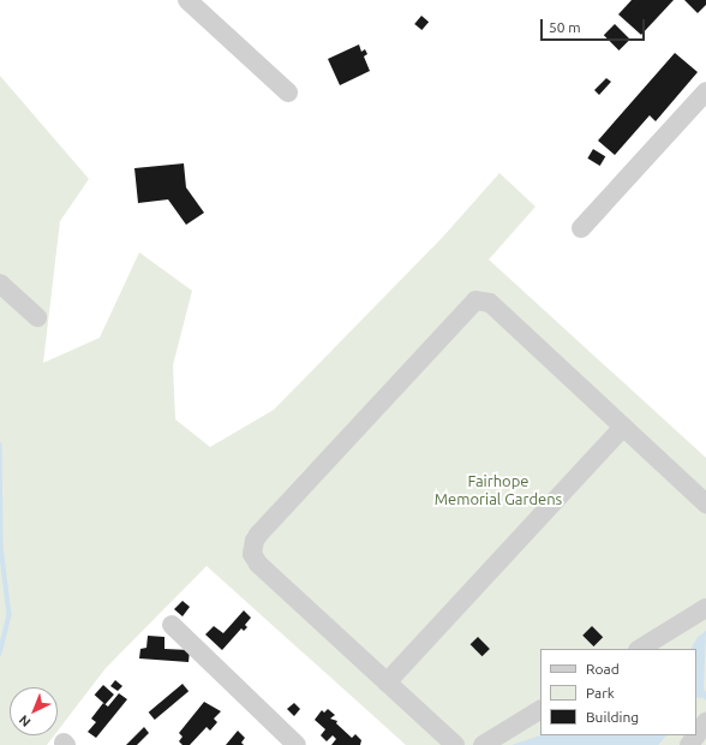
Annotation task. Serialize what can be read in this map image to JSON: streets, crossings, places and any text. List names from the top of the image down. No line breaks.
{"parks":["Fairhope Memorial Gardens"],"legend":["Road","Park","Building"],"scale_bar":"50 m","north":"bottom left"}
